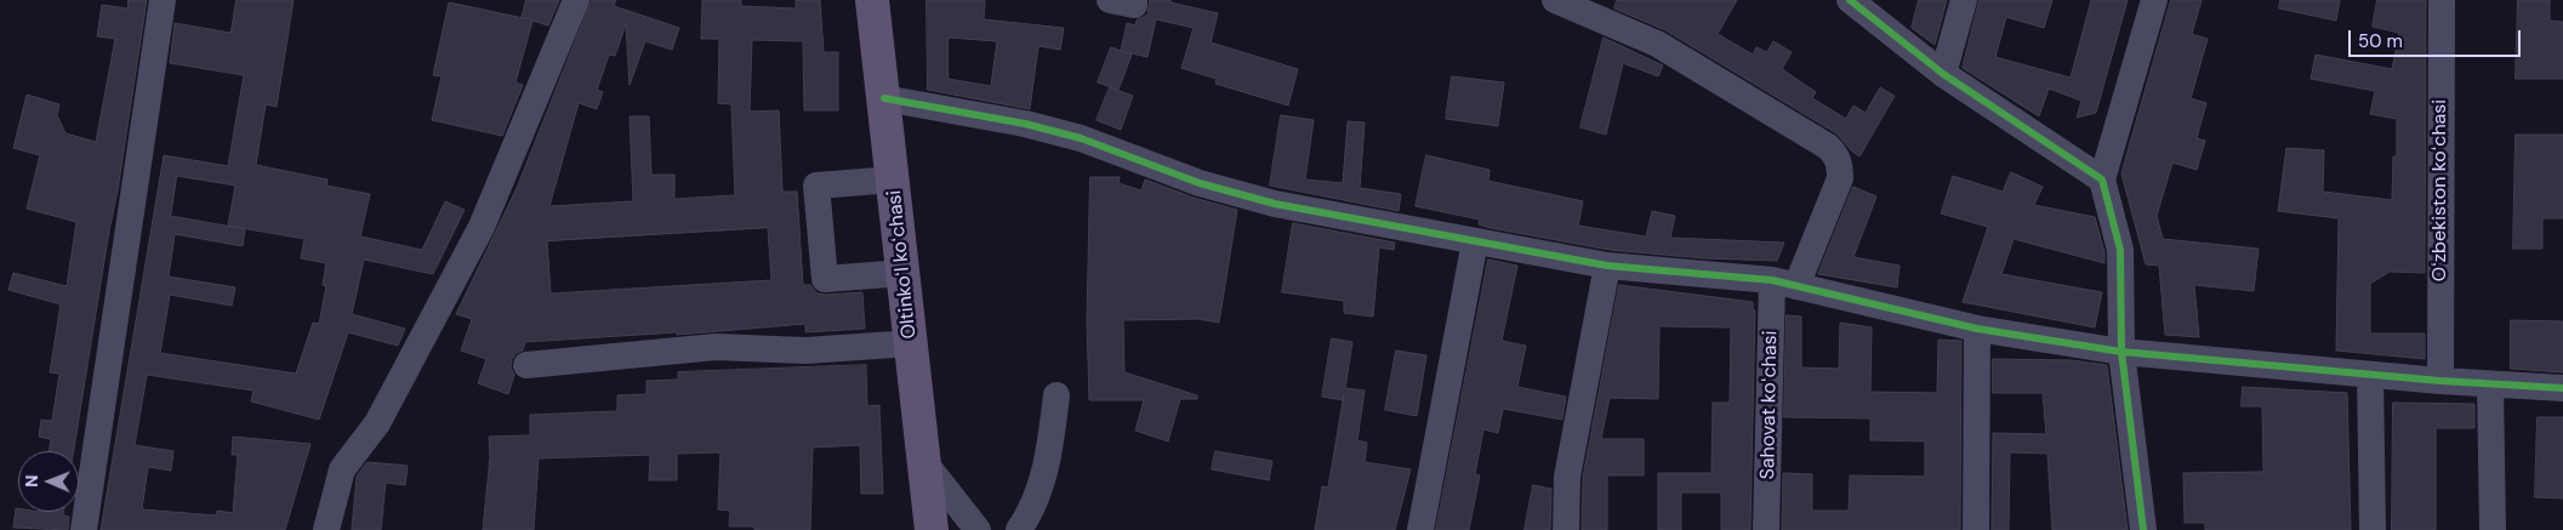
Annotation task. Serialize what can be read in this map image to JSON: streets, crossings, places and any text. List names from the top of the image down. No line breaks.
{"streets":{"main road":["Oltinkoʻl koʻchasi"],"street":["Oʻzbekiston koʻchasi","Sahovat koʻchasi"]},"scale_bar":"50 m","north":"left"}
